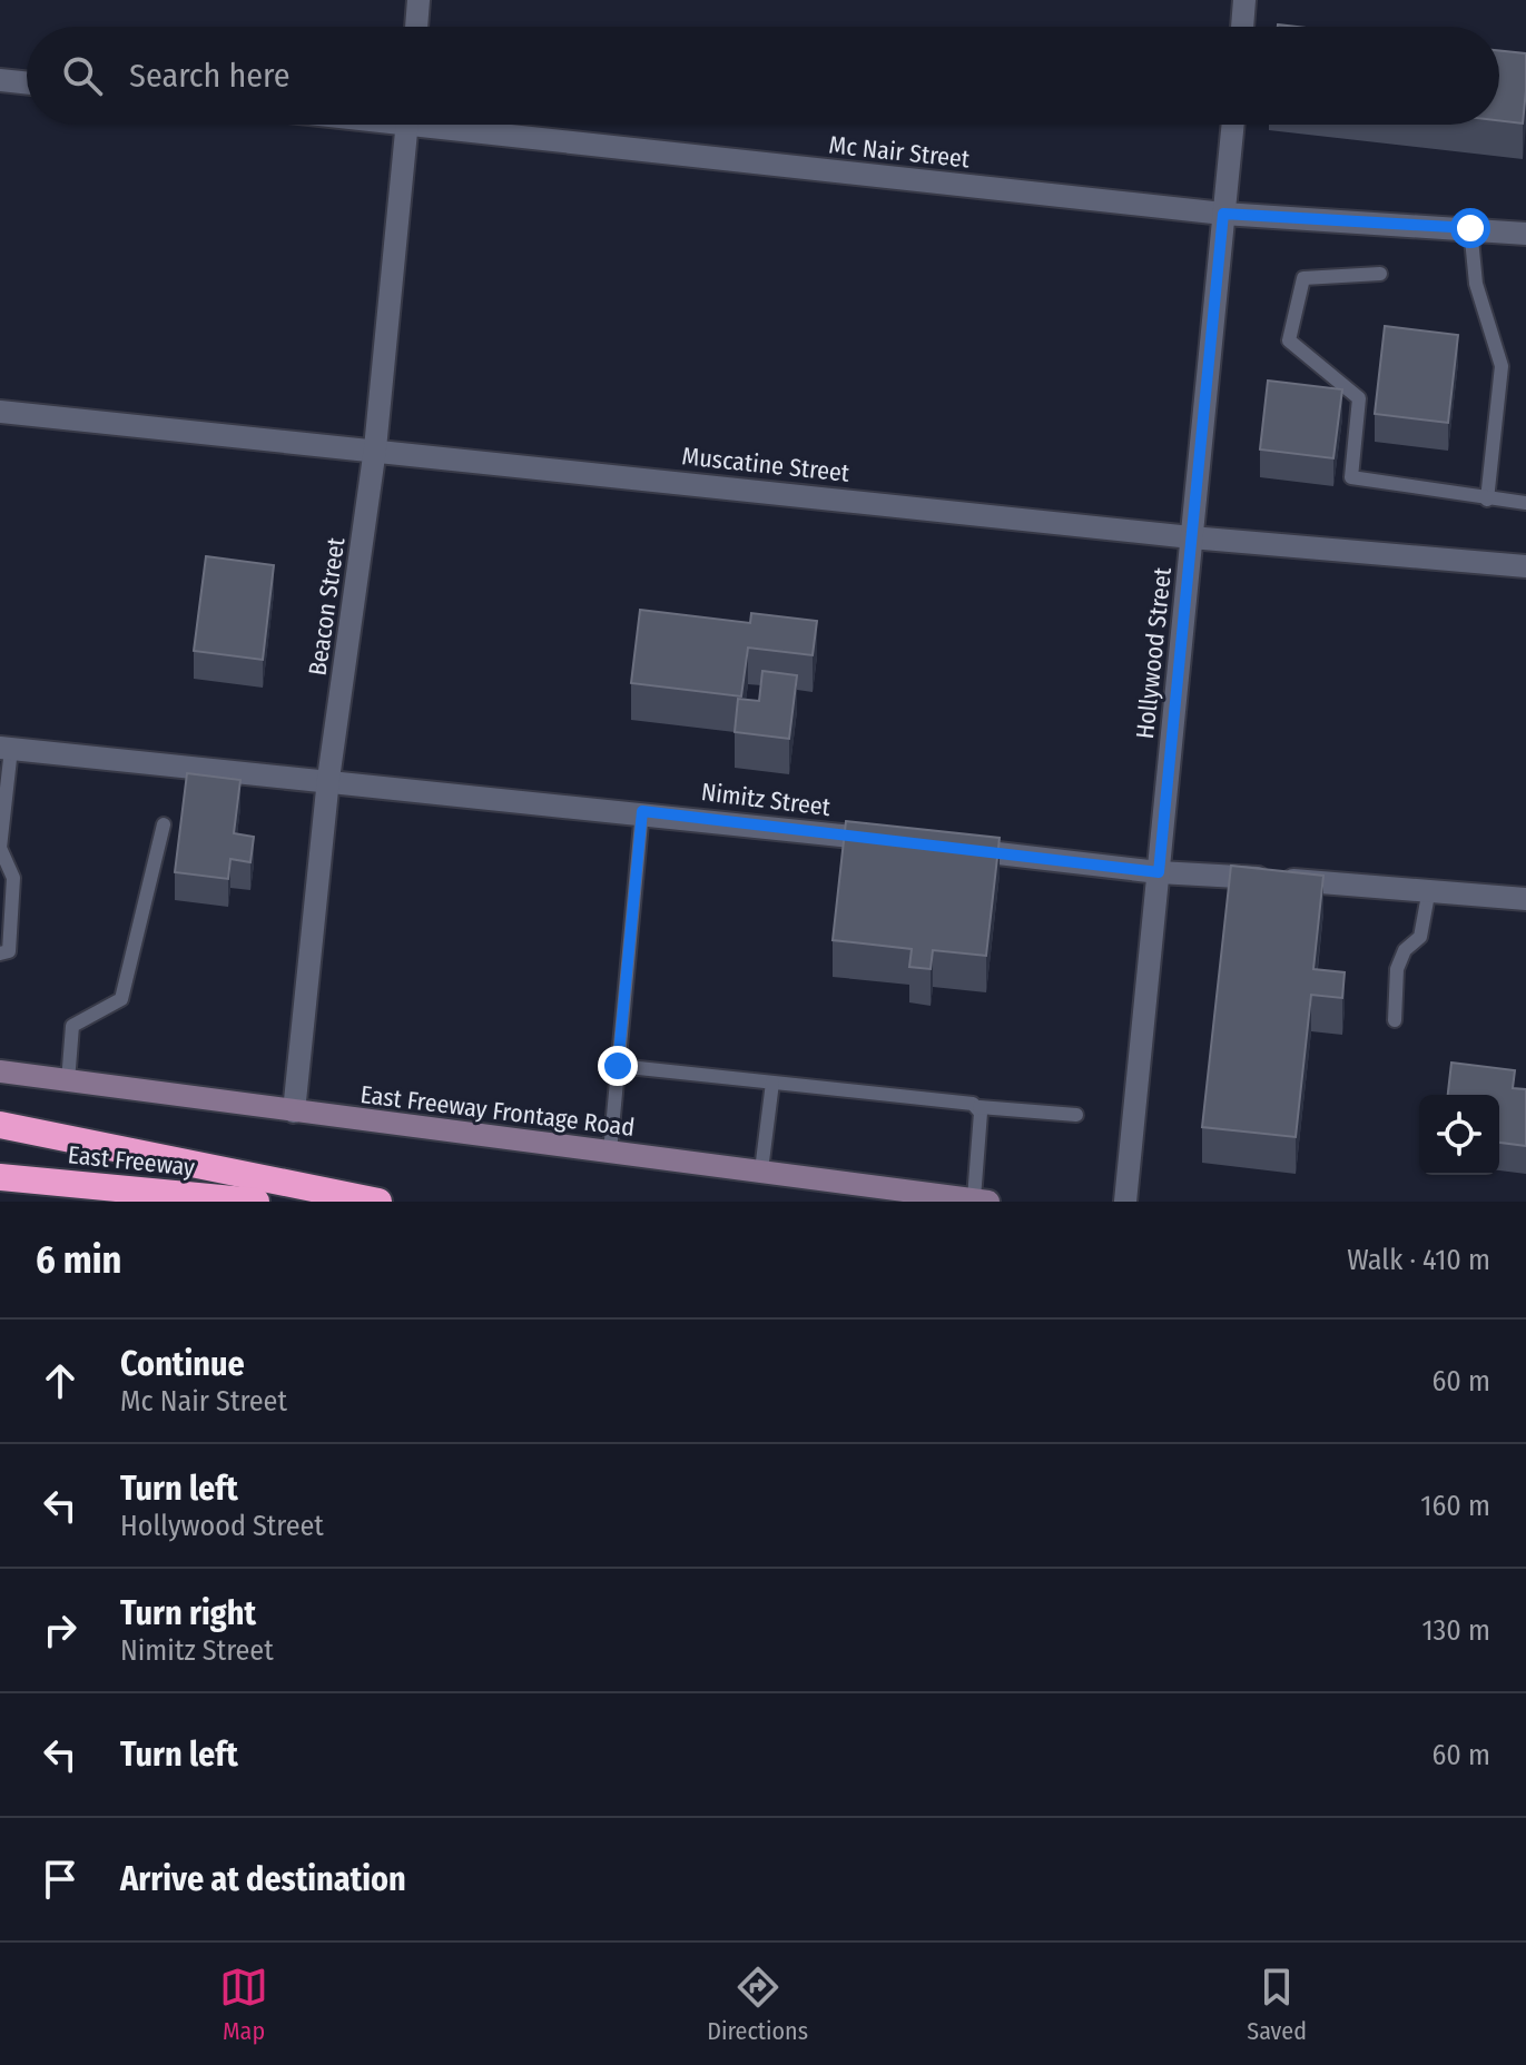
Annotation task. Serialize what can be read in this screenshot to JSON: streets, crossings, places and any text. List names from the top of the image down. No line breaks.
{"streets":{"highway":["East Freeway"],"main road":["East Freeway Frontage Road"],"street":["Mc Nair Street","Muscatine Street","Beacon Street","Hollywood Street","Nimitz Street"]},"crossings":[["Mc Nair Street","Hollywood Street"],["Muscatine Street","Beacon Street"],["Muscatine Street","Hollywood Street"],["Beacon Street","Nimitz Street"],["Beacon Street","East Freeway Frontage Road"]],"page":{"search":"Search here","heading":["6 min","Walk · 410 m"],"list":[["Continue","Mc Nair Street","60 m"],["Turn left","Hollywood Street","160 m"],["Turn right","Nimitz Street","130 m"],["Turn left","60 m"],"Arrive at destination"],"nav":["Map","Directions","Saved"]}}
